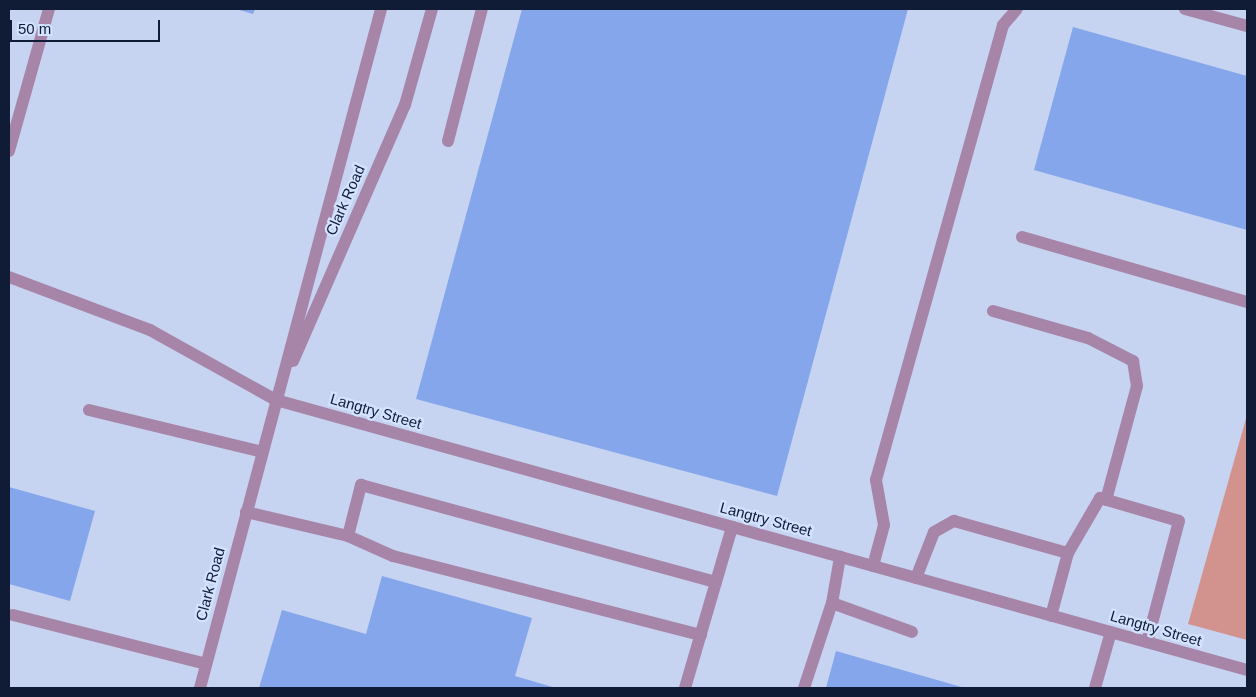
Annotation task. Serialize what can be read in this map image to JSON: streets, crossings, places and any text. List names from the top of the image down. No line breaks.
{"streets":{"street":["Clark Road","Langtry Street"]},"crossings":[["Clark Road","Langtry Street"]],"scale_bar":"50 m"}
